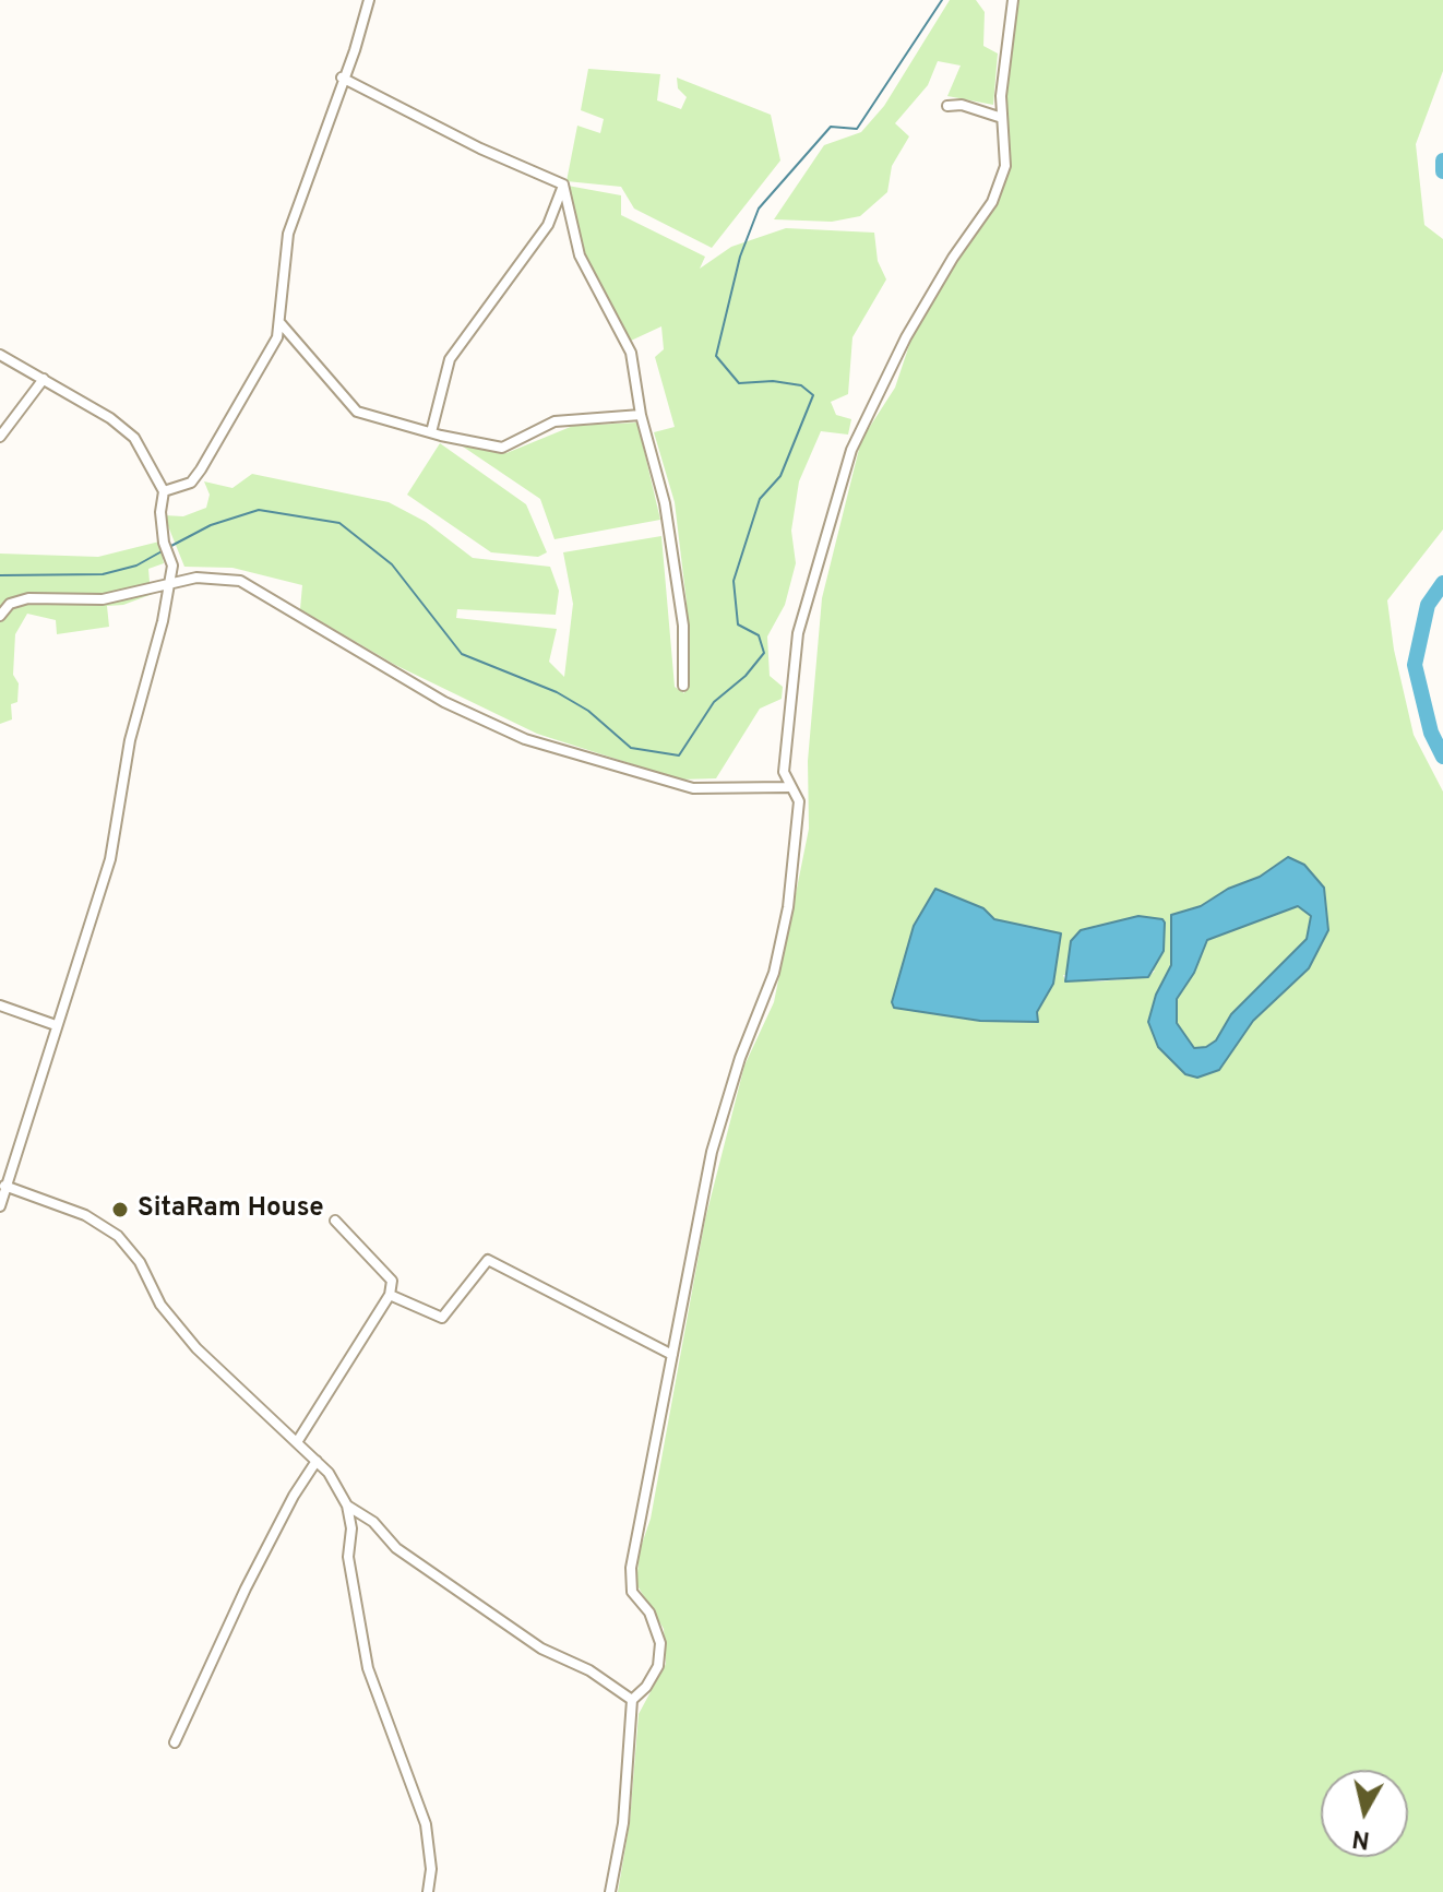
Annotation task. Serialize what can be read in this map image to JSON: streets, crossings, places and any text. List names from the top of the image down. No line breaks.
{"places":["SitaRam House"],"north":"bottom"}
